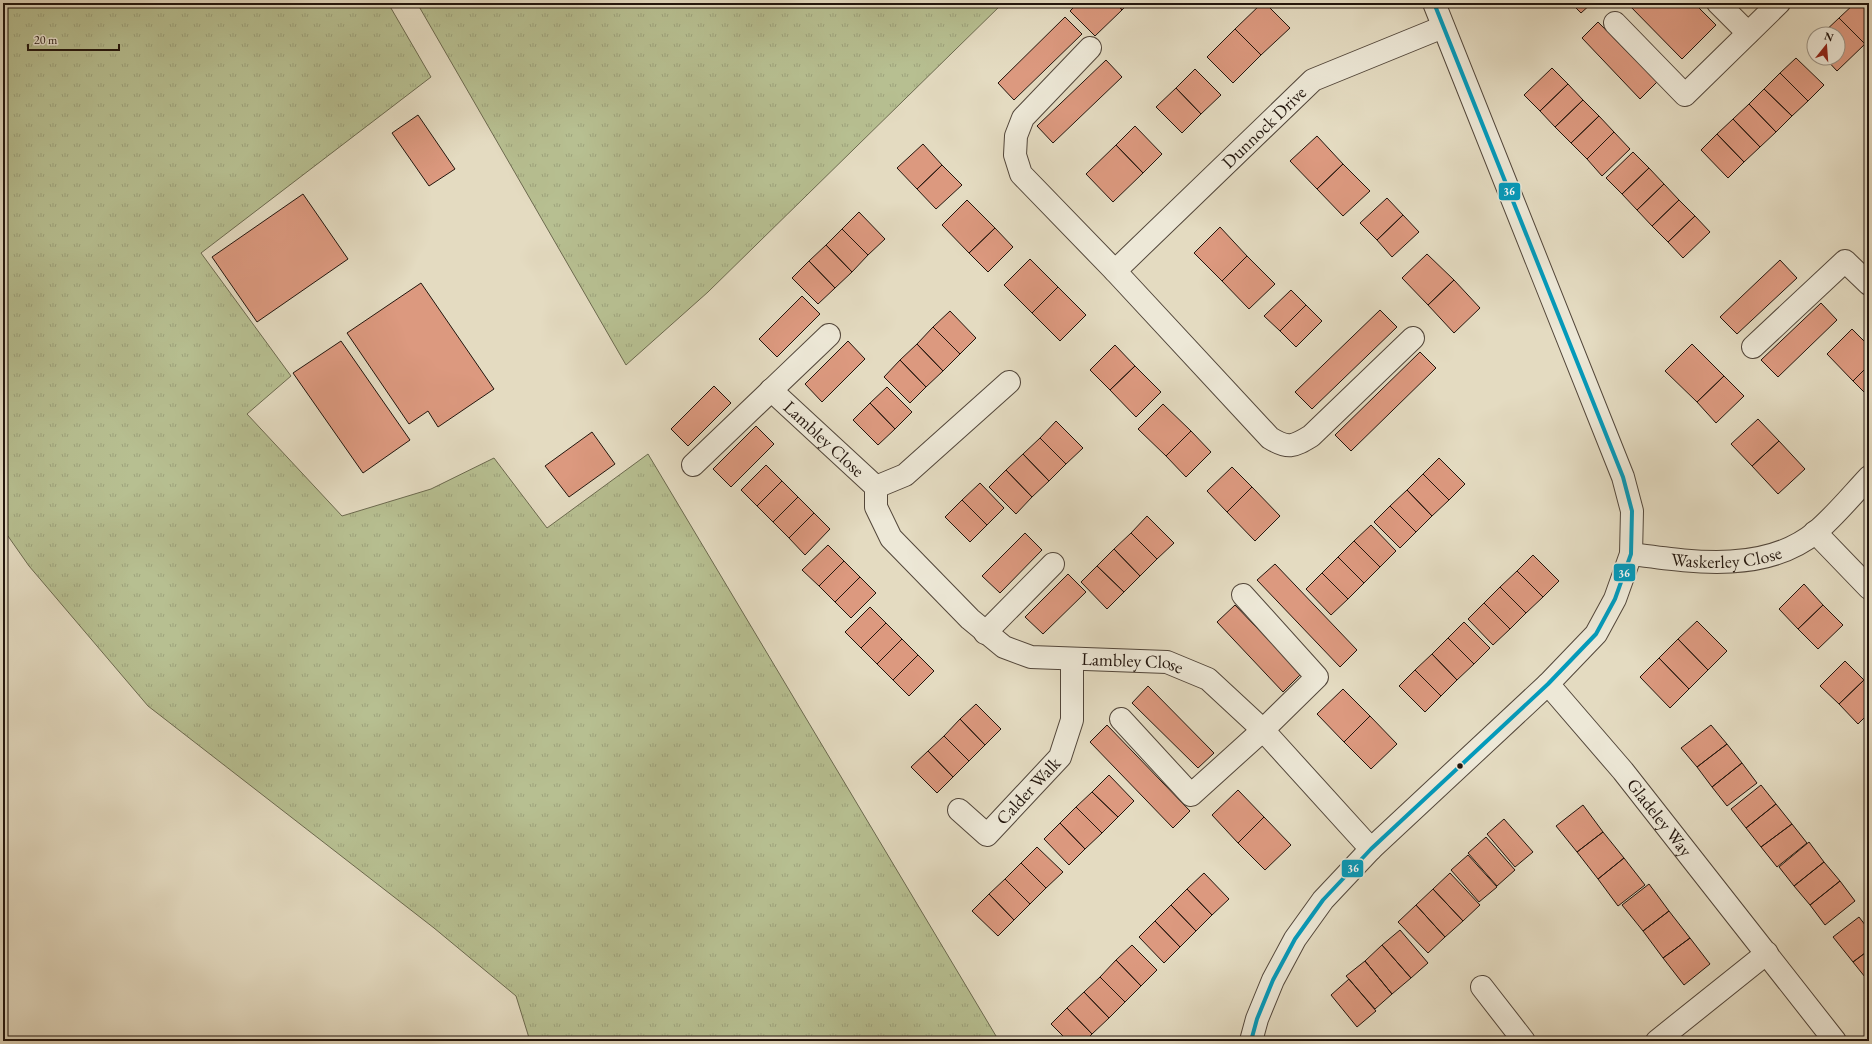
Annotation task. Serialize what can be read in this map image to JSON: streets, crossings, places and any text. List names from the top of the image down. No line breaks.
{"streets":{"street":["Dunnock Drive","Lambley Close","Waskerley Close","Calder Walk","Gladeley Way"]},"crossings":[["Lambley Close","Calder Walk"]],"lines":["transit line 36"],"scale_bar":"20 m","north":"top"}
